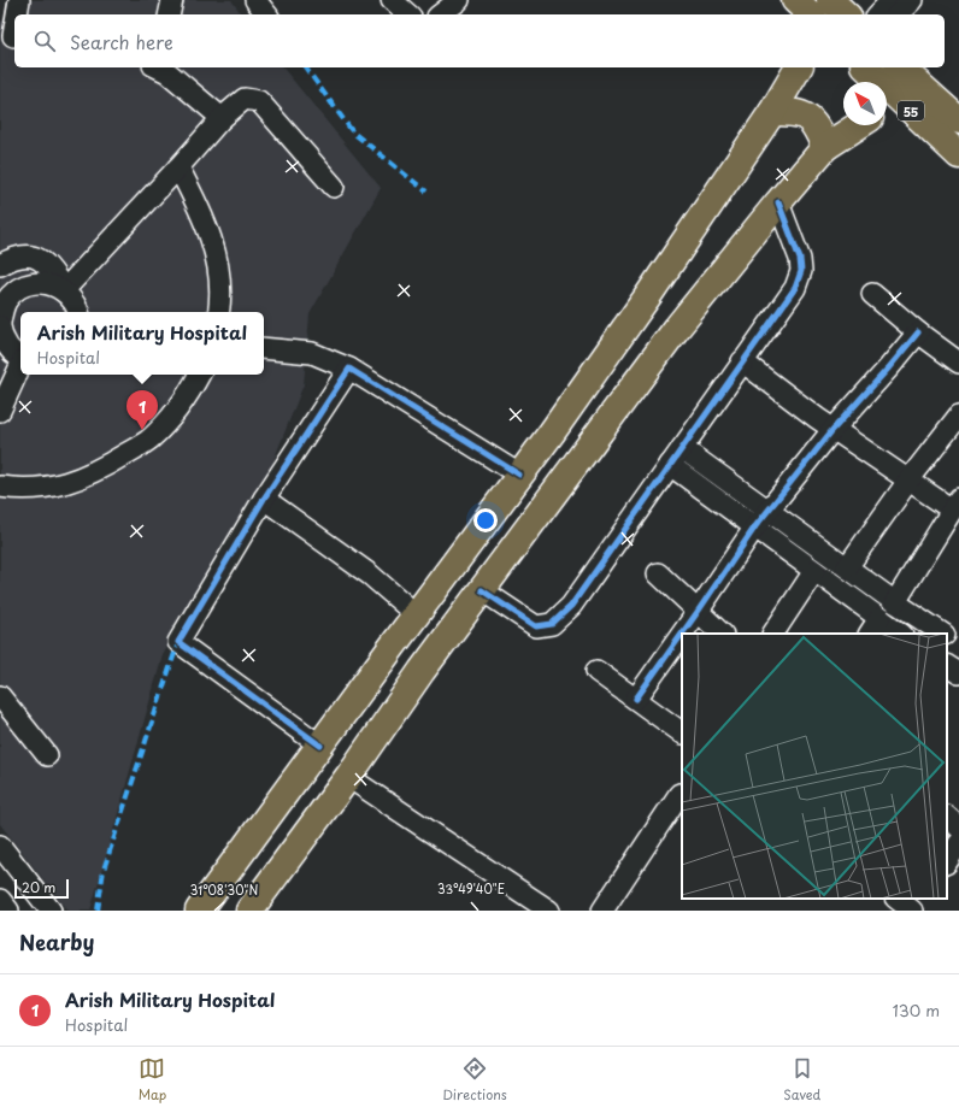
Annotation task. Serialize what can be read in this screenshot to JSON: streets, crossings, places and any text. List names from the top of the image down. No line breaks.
{"streets":{"main road":["55"]},"scale_bar":"20 m","north":"top left","page":{"search":"Search here","popup":["Arish Military Hospital","Hospital"],"pins":"1","scale":"20 m","heading":"Nearby","list":[{"mark":"1","name":"Arish Military Hospital","note":"Hospital","value":"130 m"}],"nav":["Map","Directions","Saved"]},"coordinates":["33°49'40\"E","31°08'30\"N"]}
